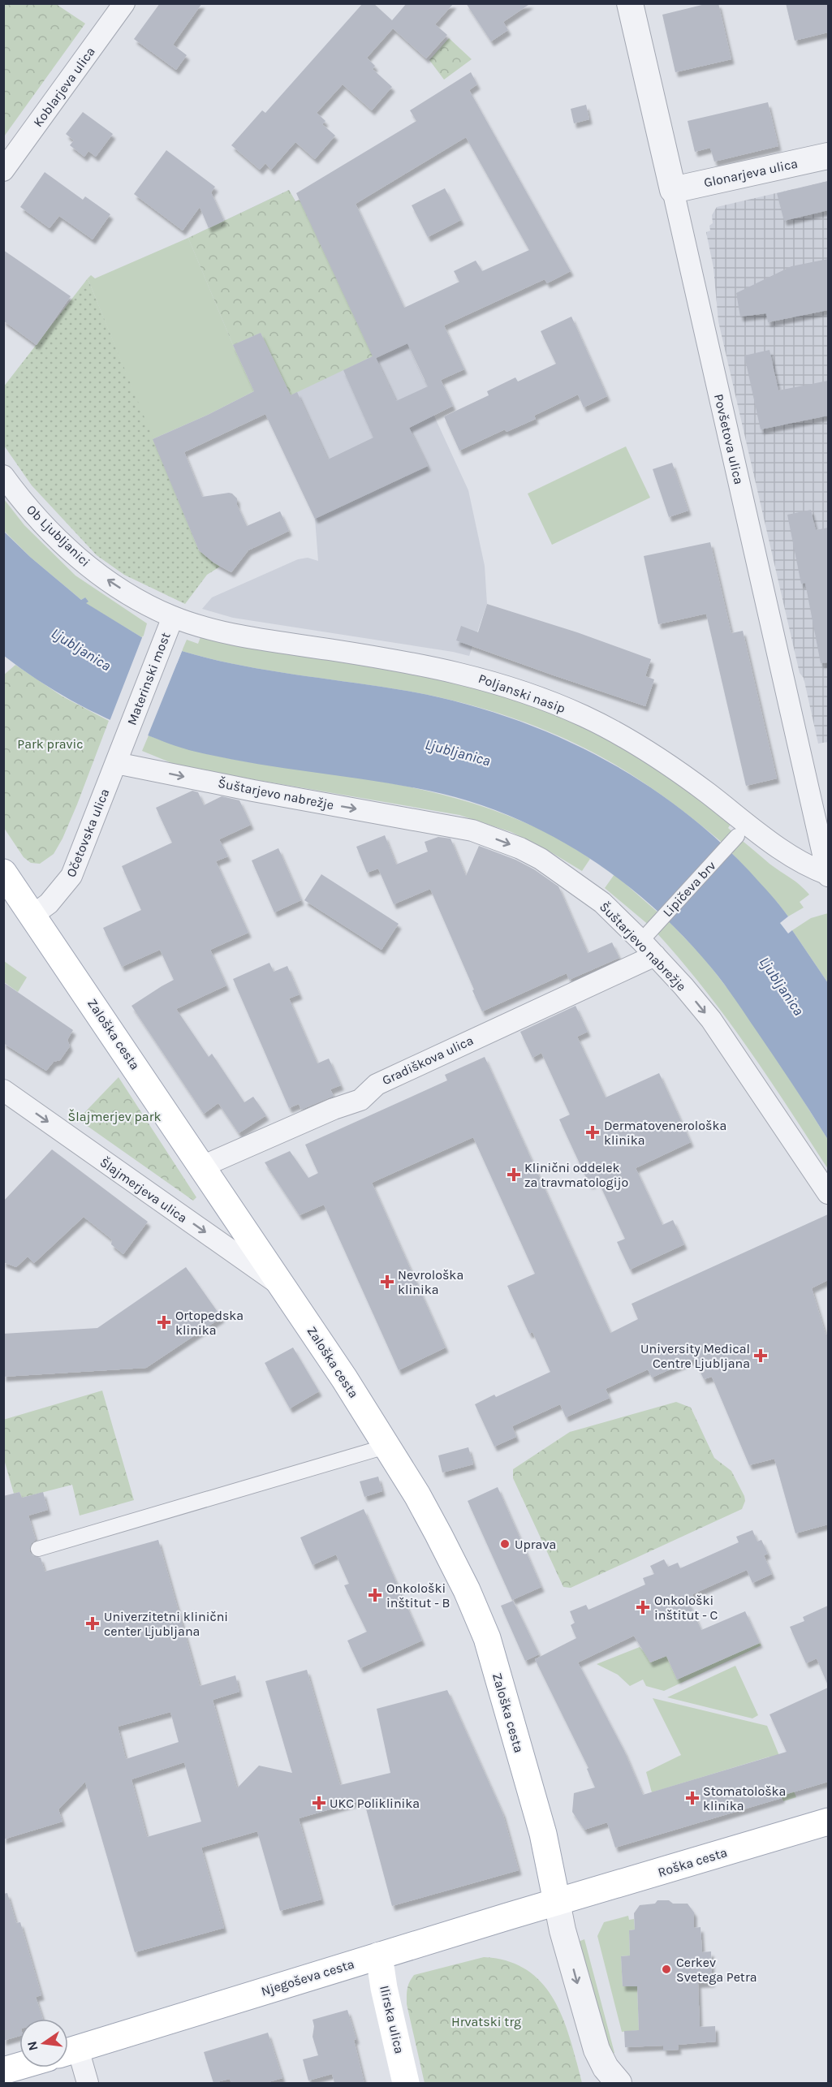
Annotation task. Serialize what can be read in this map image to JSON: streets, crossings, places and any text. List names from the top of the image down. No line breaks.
{"streets":{"main road":["Zaloška cesta","Roška cesta","Njegoševa cesta","Ilirska ulica"],"street":["Koblarjeva ulica","Glonarjeva ulica","Povšetova ulica","Ob Ljubljanici","Materinski most","Poljanski nasip","Šuštarjevo nabrežje","Očetovska ulica","Lipičeva brv","Gradiškova ulica","Šlajmerjeva ulica"]},"crossings":[["Glonarjeva ulica","Povšetova ulica"],["Povšetova ulica","Poljanski nasip"],["Ob Ljubljanici","Materinski most"],["Ob Ljubljanici","Poljanski nasip"],["Materinski most","Poljanski nasip"],["Materinski most","Očetovska ulica"],["Šuštarjevo nabrežje","Očetovska ulica"],["Šuštarjevo nabrežje","Lipičeva brv"],["Šuštarjevo nabrežje","Gradiškova ulica"],["Očetovska ulica","Zaloška cesta"],["Zaloška cesta","Gradiškova ulica"],["Zaloška cesta","Šlajmerjeva ulica"],["Zaloška cesta","Roška cesta"],["Zaloška cesta","Njegoševa cesta"],["Roška cesta","Njegoševa cesta"],["Njegoševa cesta","Ilirska ulica"]],"one_way":["Ob Ljubljanici","Šuštarjevo nabrežje","Šlajmerjeva ulica"],"water":["Ljubljanica"],"parks":["Park pravic","Šlajmerjev park","Hrvatski trg"],"places":{"health":["Dermatovenerološka klinika","Klinični oddelek za travmatologijo","Nevrološka klinika","Ortopedska klinika","University Medical Centre Ljubljana","Onkološki inštitut - B","Onkološki inštitut - C","Univerzitetni klinični center Ljubljana","Stomatološka klinika","UKC Poliklinika"],"other":["Uprava","Cerkev Svetega Petra"]},"north":"left"}
